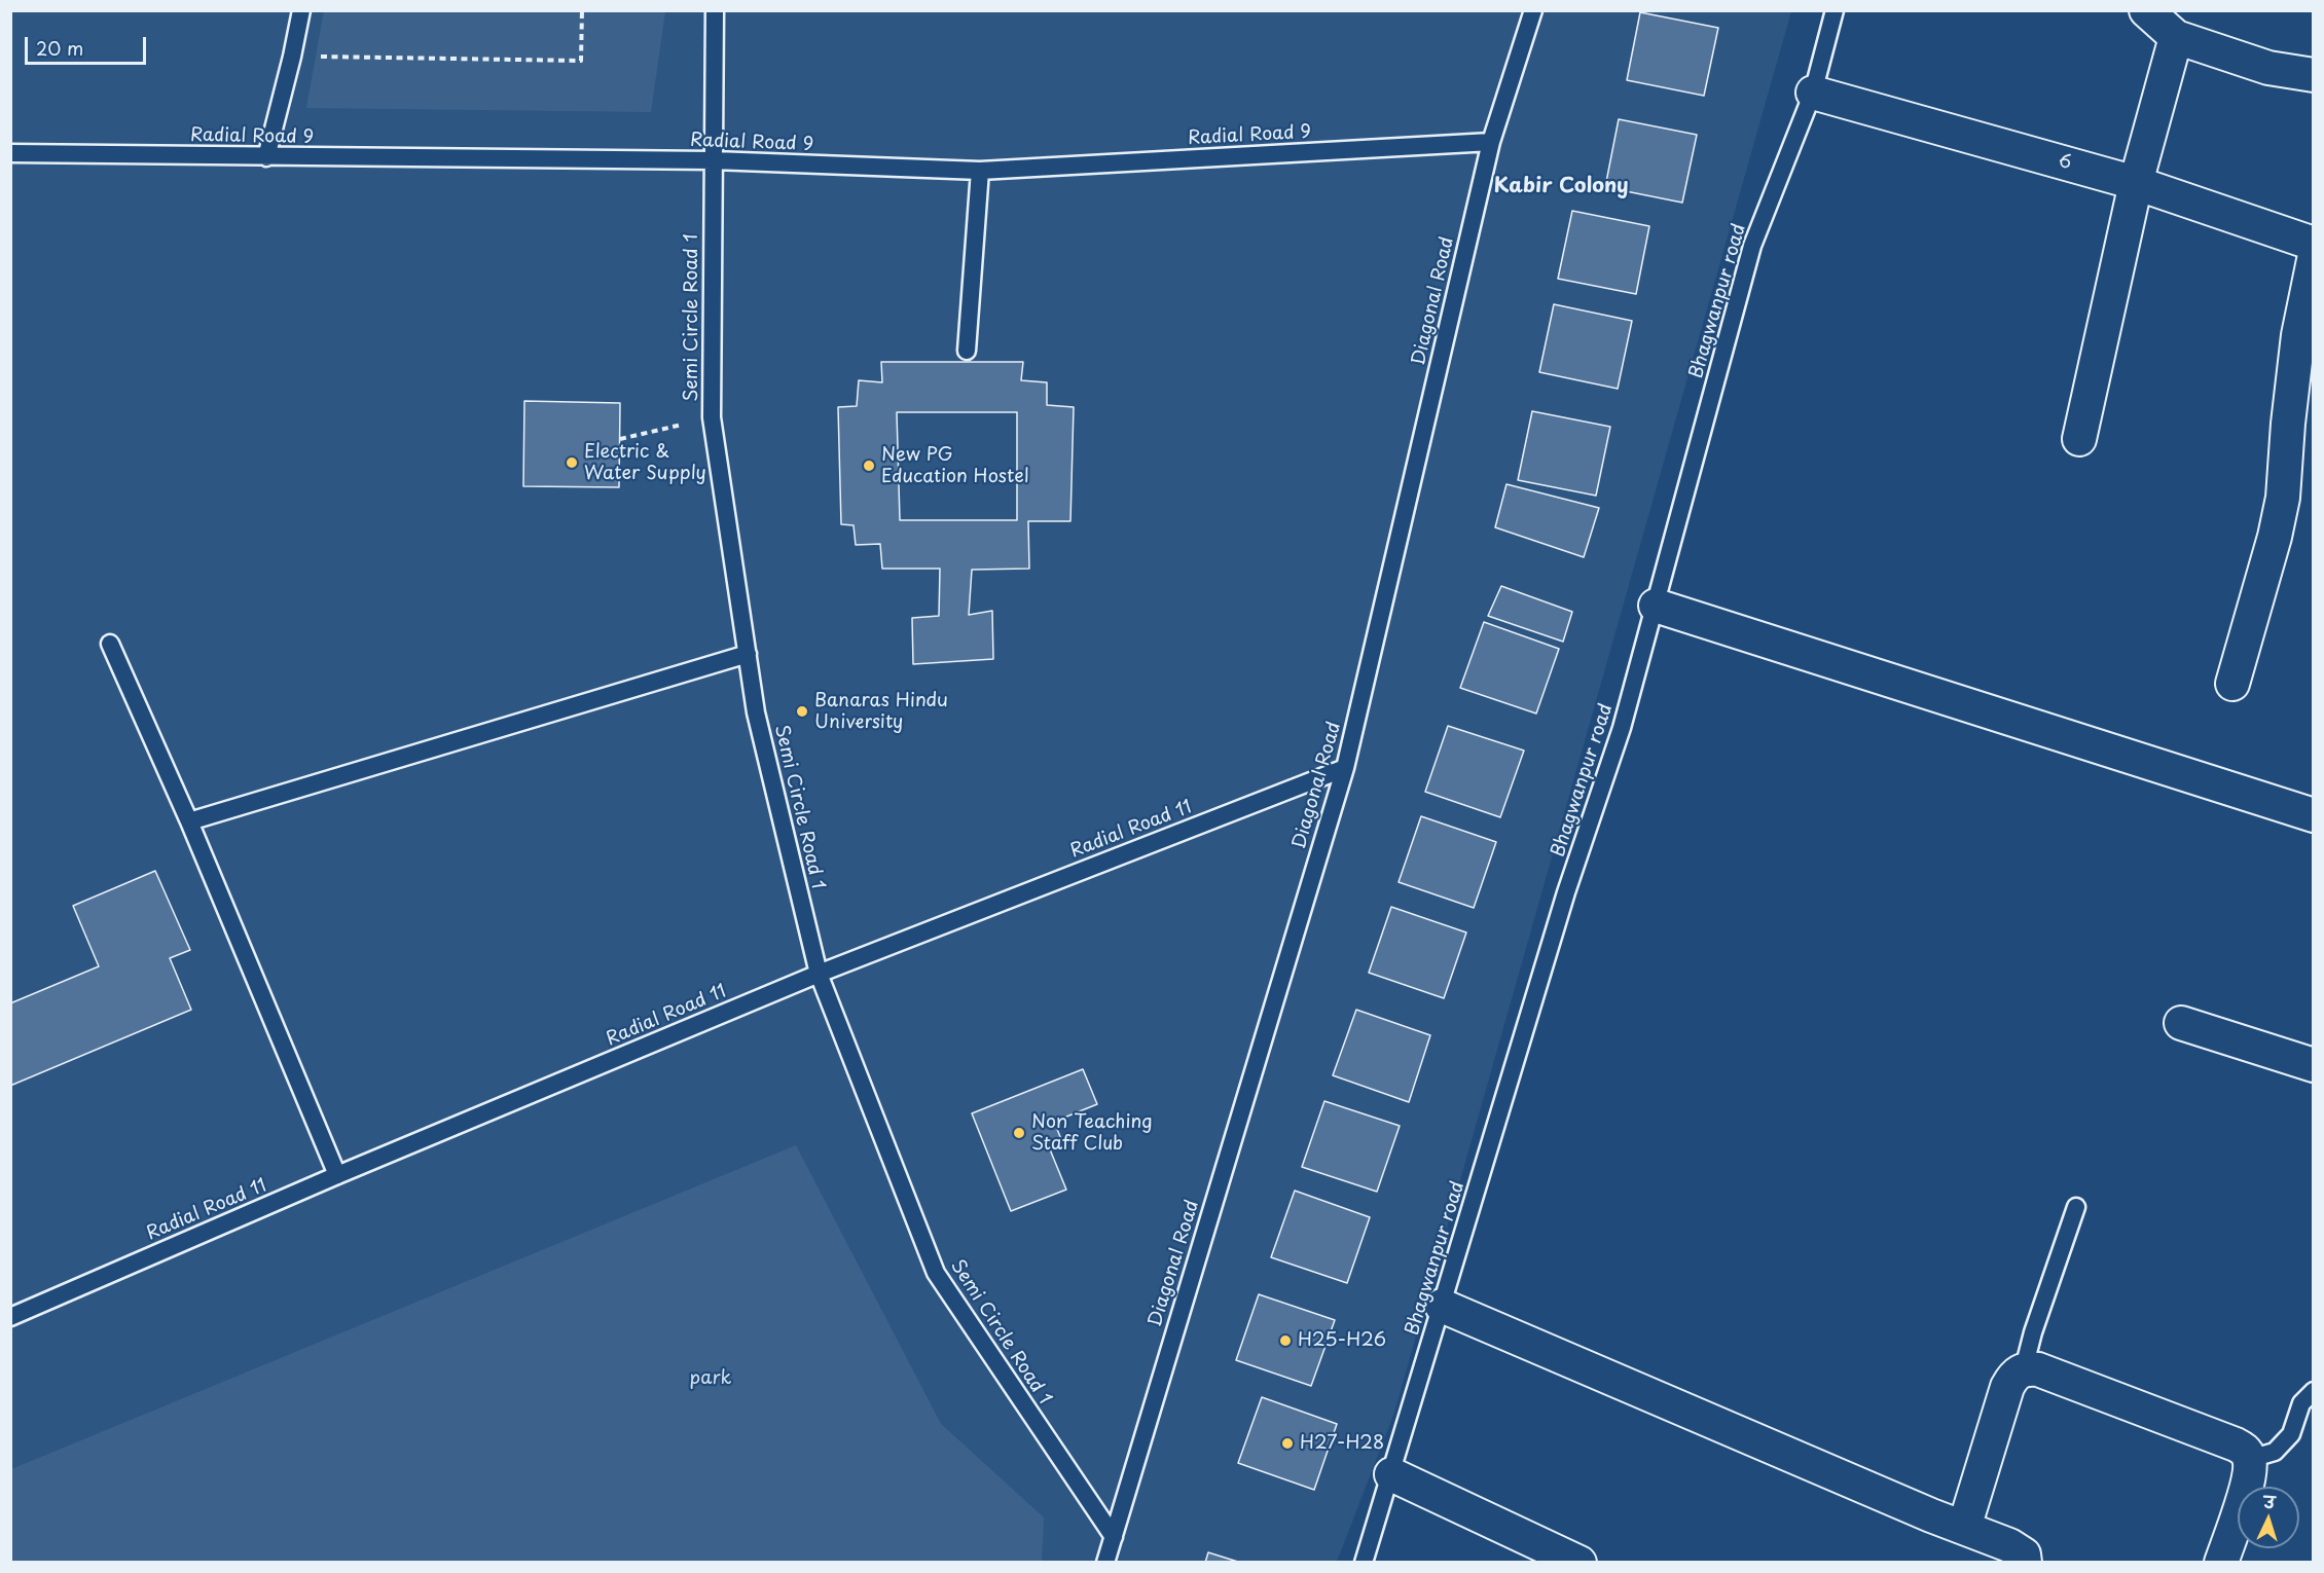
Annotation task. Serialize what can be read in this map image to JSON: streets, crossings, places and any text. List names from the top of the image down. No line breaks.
{"streets":{"street":["6"],"lane":["Radial Road 9","Diagonal Road","Bhagwanpur road","Semi Circle Road 1","Radial Road 11"]},"crossings":[["Radial Road 9","Diagonal Road"],["Radial Road 9","Semi Circle Road 1"],["6","Bhagwanpur road"],["Diagonal Road","Semi Circle Road 1"],["Diagonal Road","Radial Road 11"],["Semi Circle Road 1","Radial Road 11"]],"districts":["Kabir Colony"],"parks":["park"],"places":["Electric & Water Supply","New PG Education Hostel","Banaras Hindu University","Non Teaching Staff Club","H25-H26","H27-H28"],"scale_bar":"20 m","north":"top"}
